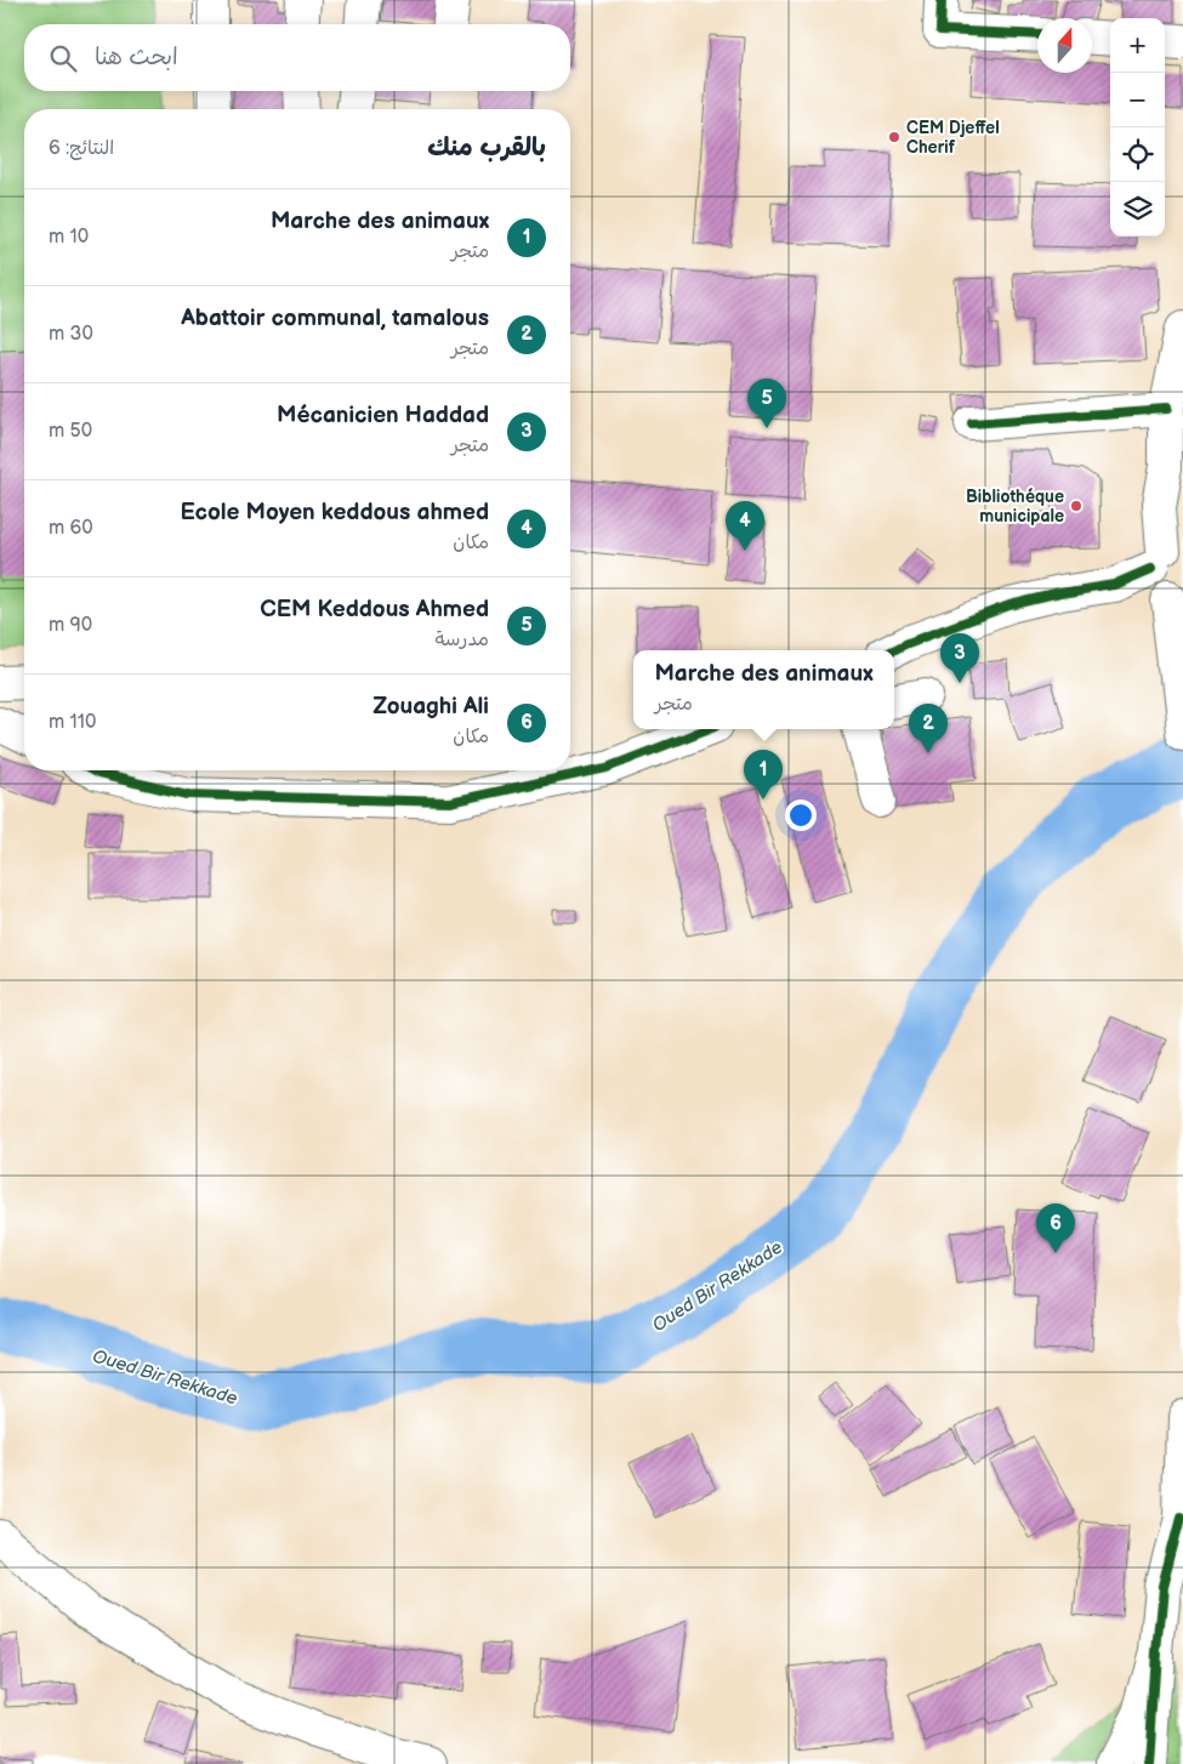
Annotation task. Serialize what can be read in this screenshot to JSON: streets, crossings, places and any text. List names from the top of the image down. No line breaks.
{"water":["Oued Bir Rekkade"],"places":["CEM Djeffel Cherif","Bibliothéque municipale"],"north":"top","page":{"map_buttons":["+","−"],"search":"ابحث هنا","heading":["بالقرب منك","النتائج: 6"],"list":[{"mark":"1","name":"Marche des animaux","note":"متجر","value":"10 m"},{"mark":"2","name":"Abattoir communal, tamalous","note":"متجر","value":"30 m"},{"mark":"3","name":"Mécanicien Haddad","note":"متجر","value":"50 m"},{"mark":"4","name":"Ecole Moyen keddous ahmed","note":"مكان","value":"60 m"},{"mark":"5","name":"CEM Keddous Ahmed","note":"مدرسة","value":"90 m"},{"mark":"6","name":"Zouaghi Ali","note":"مكان","value":"110 m"}],"pins":["5","4","3","2","1","6"],"popup":["Marche des animaux","متجر"]}}
